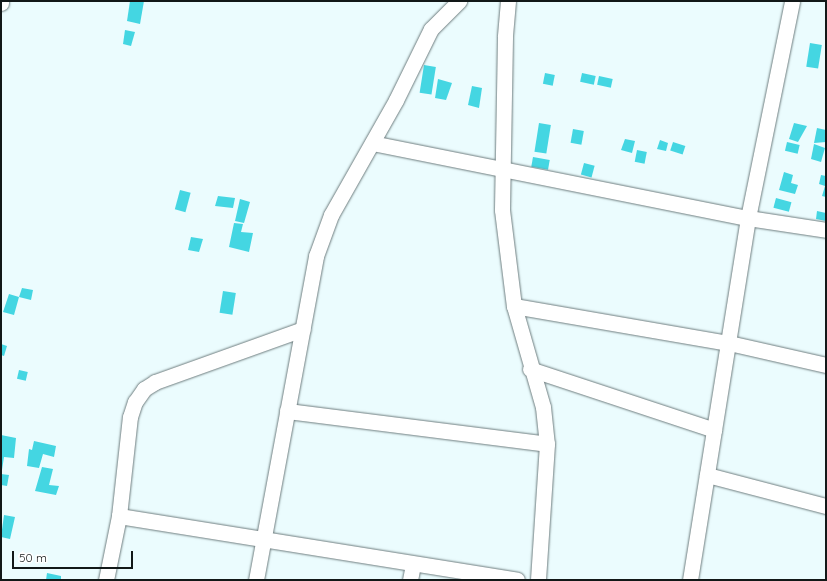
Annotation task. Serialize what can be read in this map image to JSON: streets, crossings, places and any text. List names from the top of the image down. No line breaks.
{"scale_bar":"50 m"}
